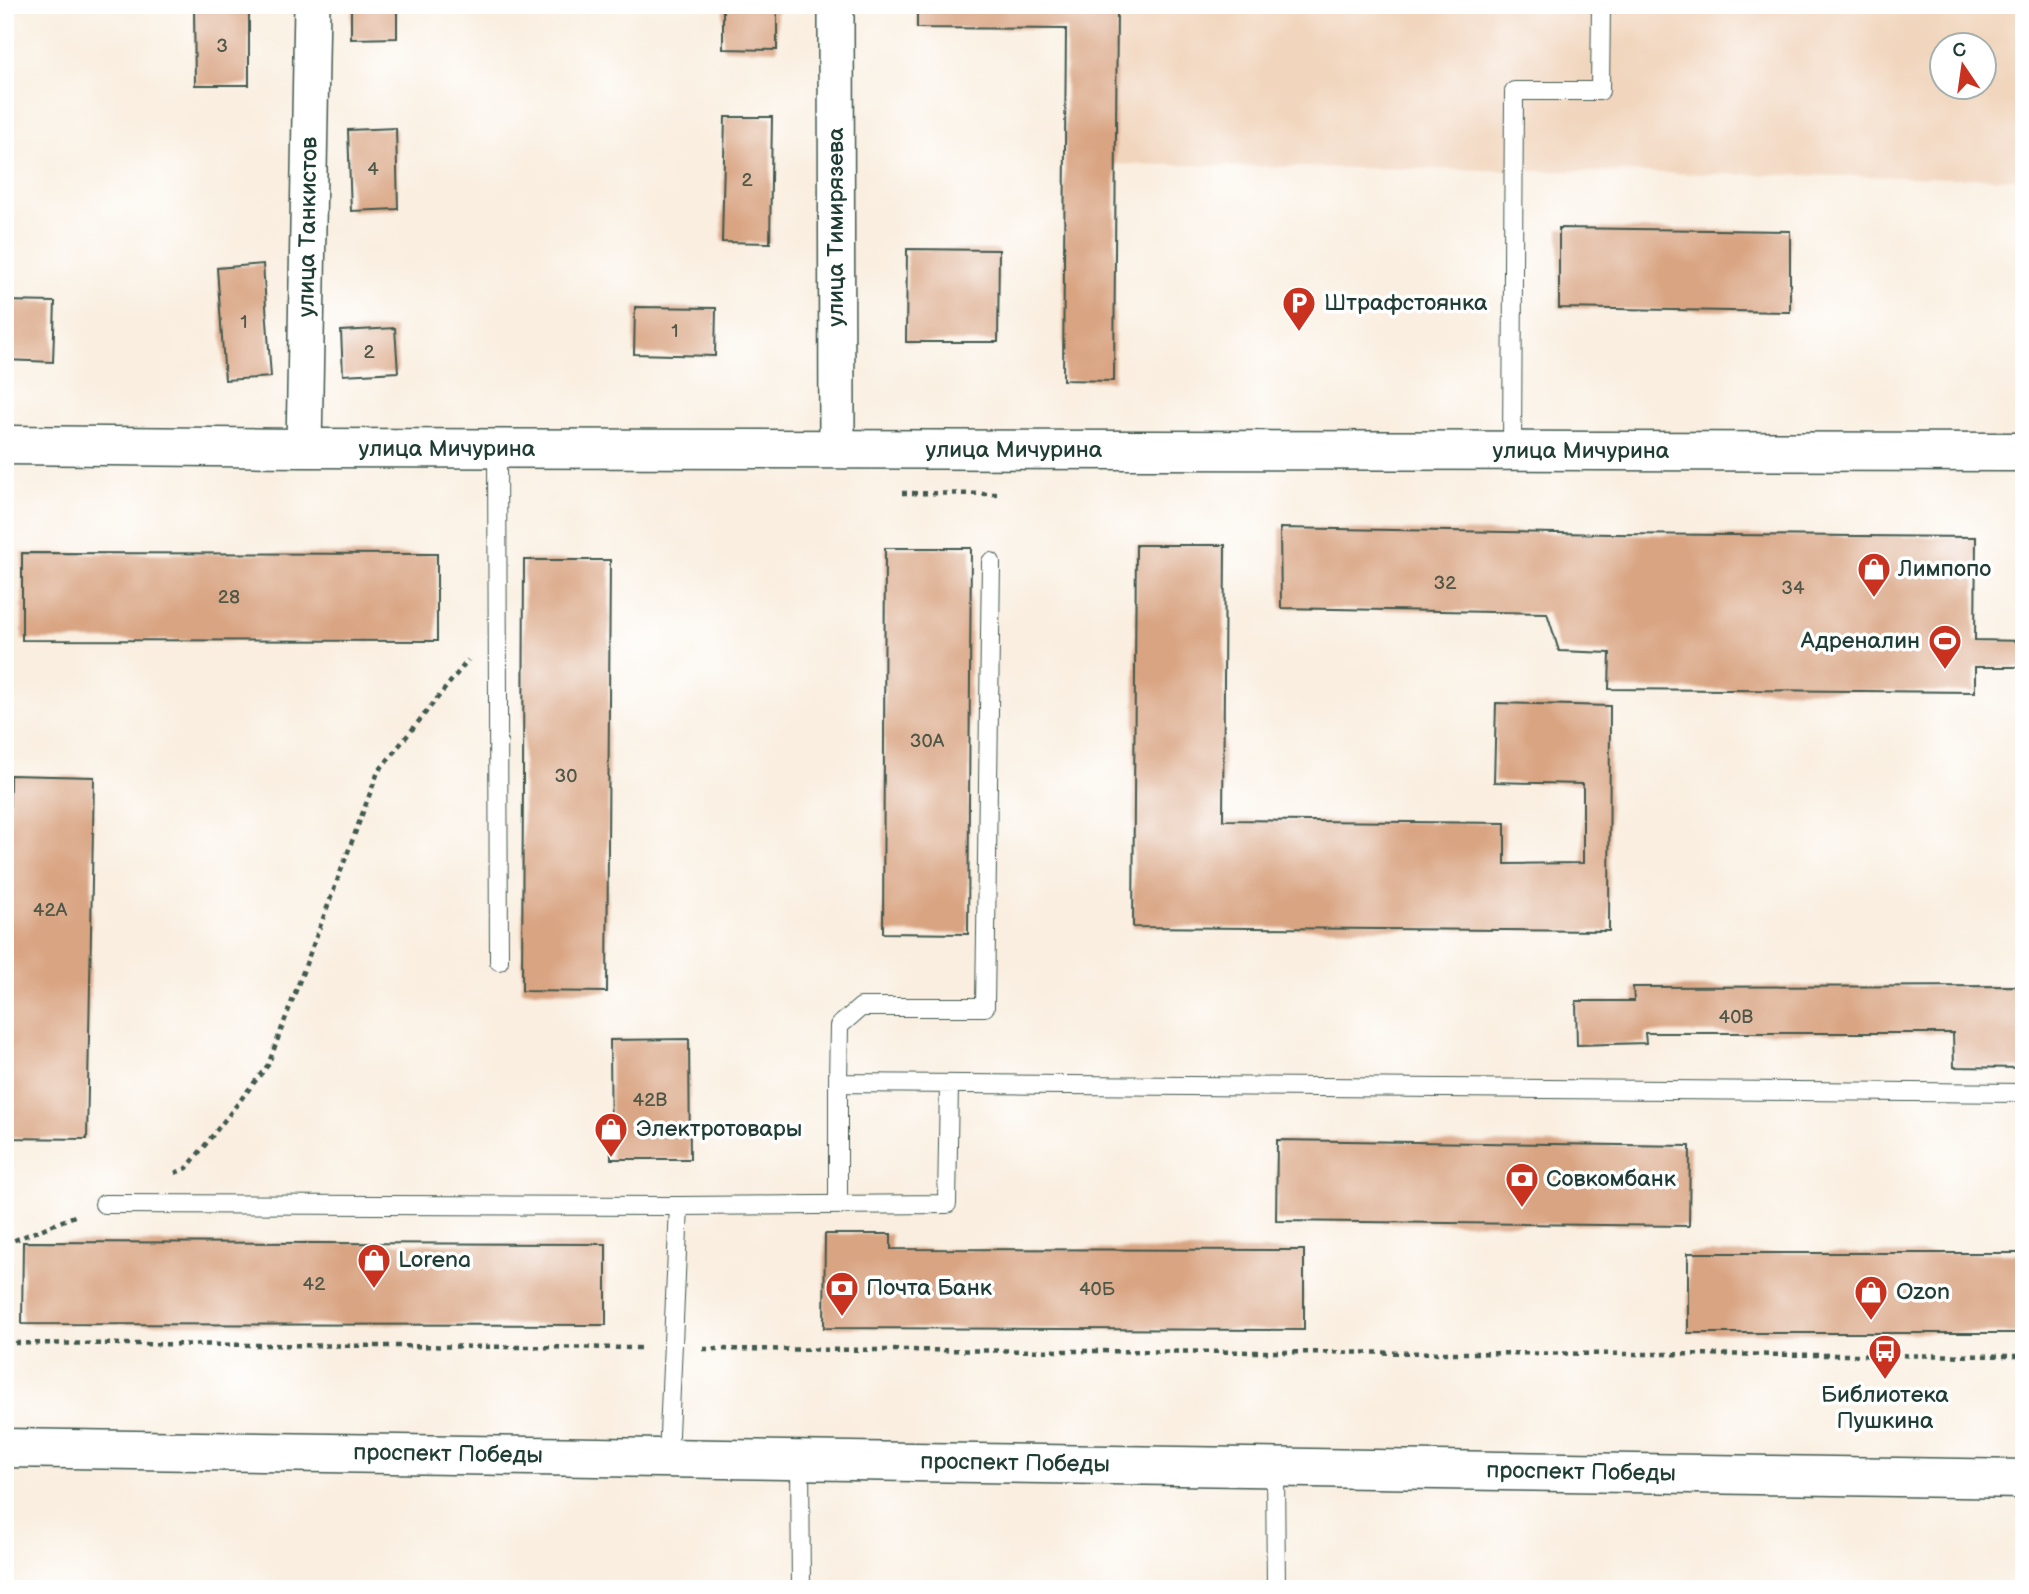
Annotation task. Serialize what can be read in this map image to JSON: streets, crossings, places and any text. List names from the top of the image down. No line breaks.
{"streets":{"street":["улица Танкистов","улица Тимирязева","улица Мичурина","проспект Победы"]},"crossings":[["улица Танкистов","улица Мичурина"],["улица Тимирязева","улица Мичурина"]],"places":{"parking":["Штрафстоянка"],"shop":["Лимпопо","Электротовары","Lorena","Ozon"],"sports":["Адреналин"],"bank":["Совкомбанк","Почта Банк"],"bus stop":["Библиотека Пушкина"]},"house_numbers":["3","4","2","1","1","2","32","34","28","30А","30","42А","40В","42В","42","40Б"],"north":"top"}
